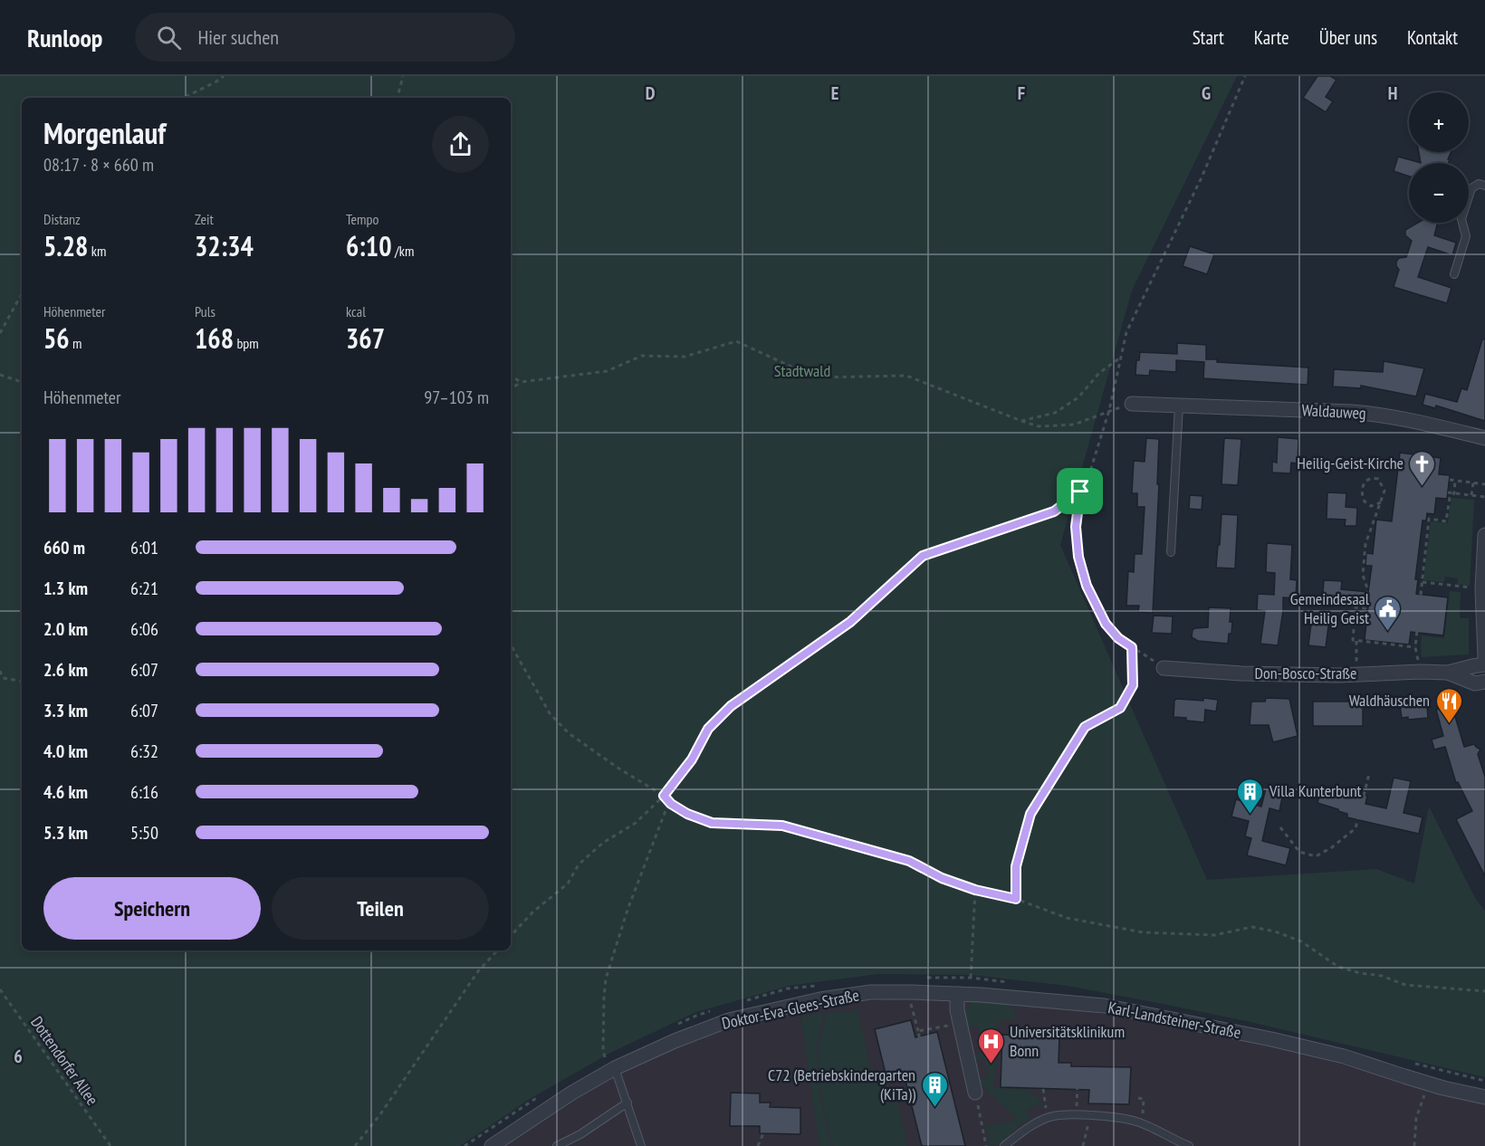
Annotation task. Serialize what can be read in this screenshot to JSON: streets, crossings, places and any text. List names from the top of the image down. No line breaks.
{"streets":{"street":["Waldauweg","Don-Bosco-Straße","Doktor-Eva-Glees-Straße","Karl-Landsteiner-Straße"],"path":["Dottendorfer Allee"]},"crossings":[["Doktor-Eva-Glees-Straße","Karl-Landsteiner-Straße"]],"parks":["Stadtwald"],"places":{"church":["Heilig-Geist-Kirche"],"public building":["Gemeindesaal Heilig Geist"],"restaurant":["Waldhäuschen"],"building":["Villa Kunterbunt","C72 (Betriebskindergarten (KiTa))"],"hospital":["Universitätsklinikum Bonn"]},"page":{"header":"Runloop","search":"Hier suchen","nav":["Start","Karte","Über uns","Kontakt"],"map_buttons":["+","−"],"heading":["Morgenlauf","08:17 · 8 × 660 m"],"stats":[["Distanz","5.28 km"],["Zeit","32:34"],["Tempo","6:10 /km"],["Höhenmeter","56 m"],["Puls","168 bpm"],["kcal","367"]],"chart":["Höhenmeter","97–103 m"],"list":[{"name":"660 m","note":"6:01"},{"name":"1.3 km","note":"6:21"},{"name":"2.0 km","note":"6:06"},{"name":"2.6 km","note":"6:07"},{"name":"3.3 km","note":"6:07"},{"name":"4.0 km","note":"6:32"},{"name":"4.6 km","note":"6:16"},{"name":"5.3 km","note":"5:50"}],"buttons":["Speichern","Teilen"]},"grid":{"columns":["D","E","F","G","H"],"rows":["6"]}}
